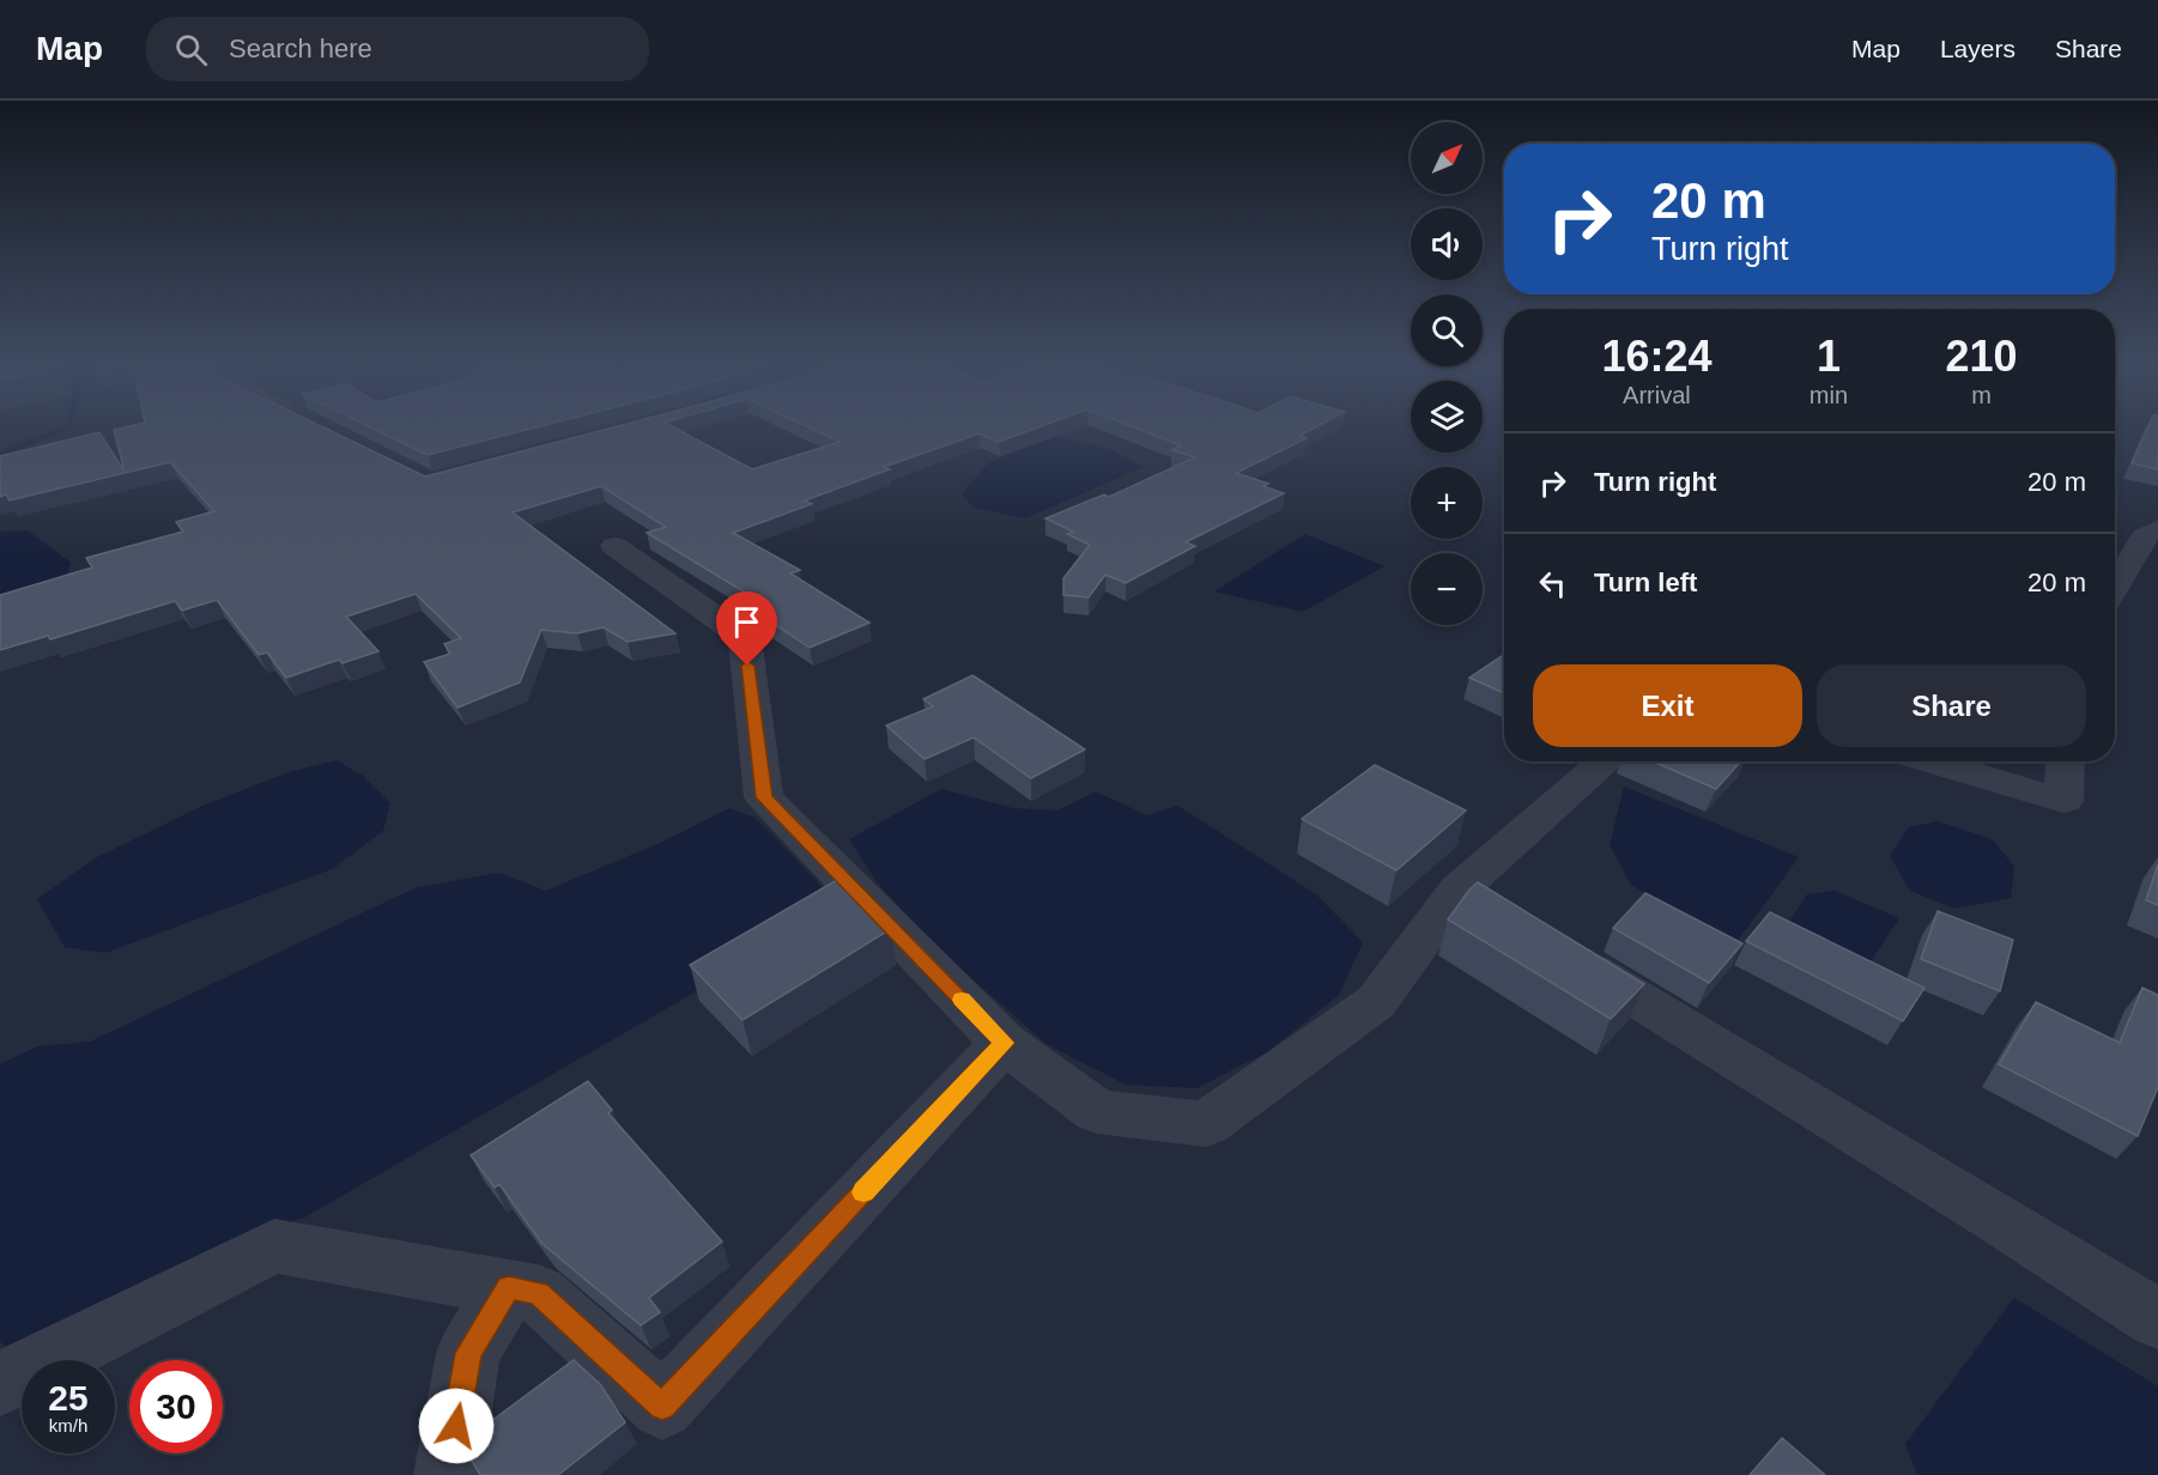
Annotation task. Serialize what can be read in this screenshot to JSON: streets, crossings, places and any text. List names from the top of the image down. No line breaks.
{"north":"top right","page":{"header":"Map","search":"Search here","nav":["Map","Layers","Share"],"map_buttons":["+","−"],"turn":["20 m","Turn right"],"eta":["16:24","Arrival","1","min","210","m"],"list":[{"name":"Turn right","value":"20 m"},{"name":"Turn left","value":"20 m"}],"buttons":["Exit","Share"],"speed":"25 km/h","limit":"30"}}
